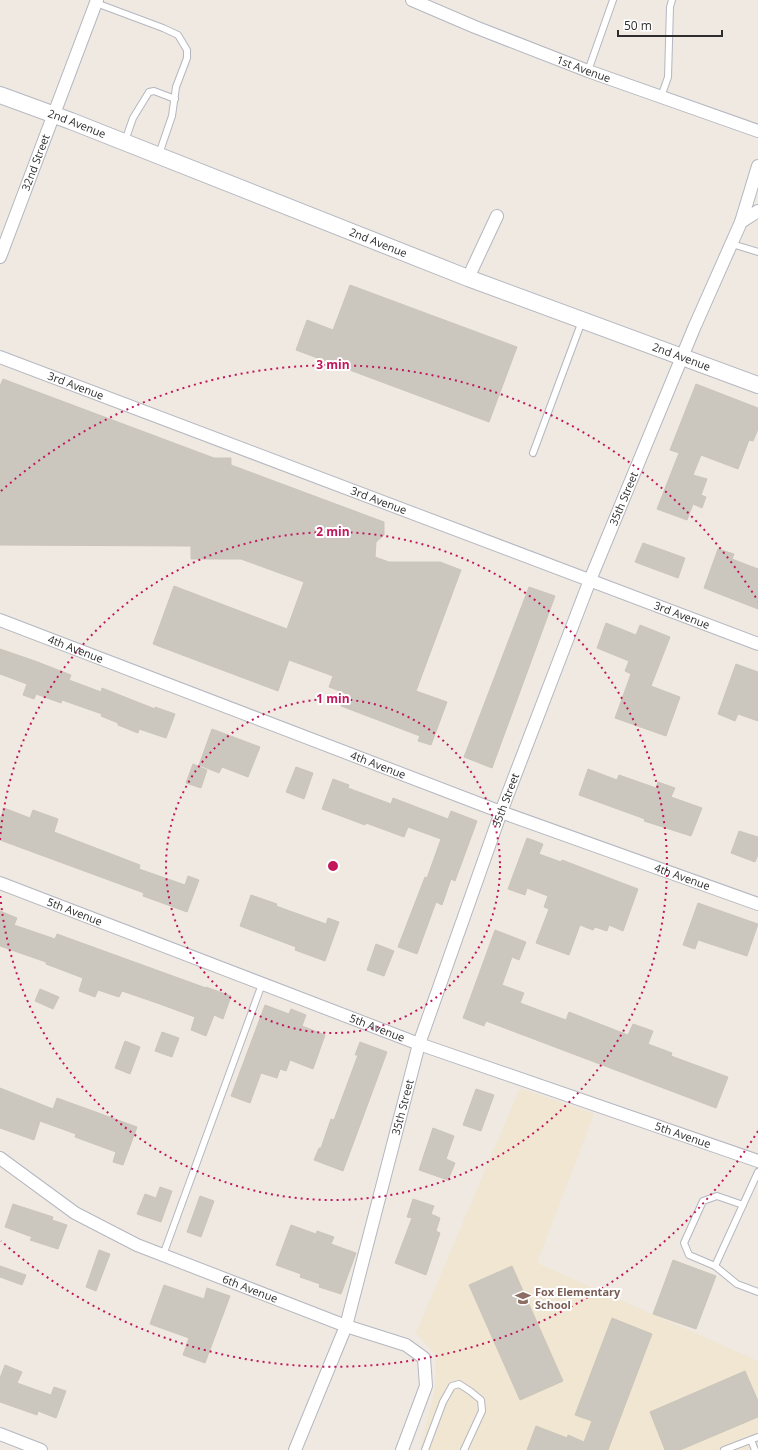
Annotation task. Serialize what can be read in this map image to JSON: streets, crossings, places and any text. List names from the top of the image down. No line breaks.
{"streets":{"main road":["2nd Avenue"],"street":["1st Avenue","32nd Street","3rd Avenue","35th Street","4th Avenue","5th Avenue","6th Avenue"]},"crossings":[["2nd Avenue","32nd Street"],["2nd Avenue","35th Street"],["3rd Avenue","35th Street"],["35th Street","4th Avenue"],["35th Street","5th Avenue"],["35th Street","6th Avenue"]],"places":{"school or university":["Fox Elementary School"]},"scale_bar":"50 m","rings":["3 min","2 min","1 min"]}
